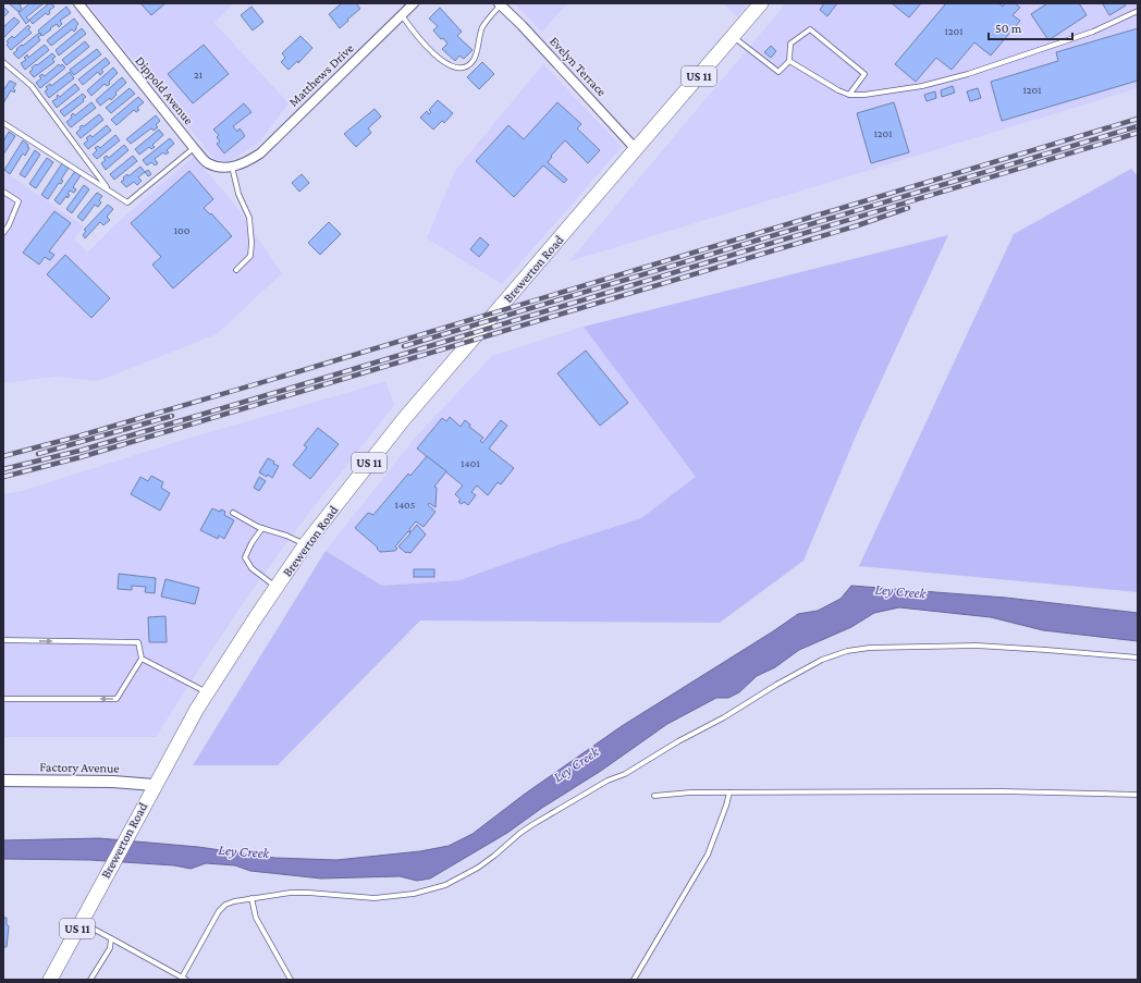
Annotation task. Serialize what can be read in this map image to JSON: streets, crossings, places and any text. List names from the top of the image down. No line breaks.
{"streets":{"main road":["US 11","Brewerton Road"],"street":["Evelyn Terrace","Matthews Drive","Dippold Avenue","Factory Avenue"]},"crossings":[["Evelyn Terrace","US 11"],["Evelyn Terrace","Brewerton Road"],["Matthews Drive","Dippold Avenue"],["US 11","Brewerton Road"],["Brewerton Road","Factory Avenue"]],"water":["Ley Creek"],"house_numbers":["1201","21","1201","1201","100","1401","1405"],"scale_bar":"50 m"}
